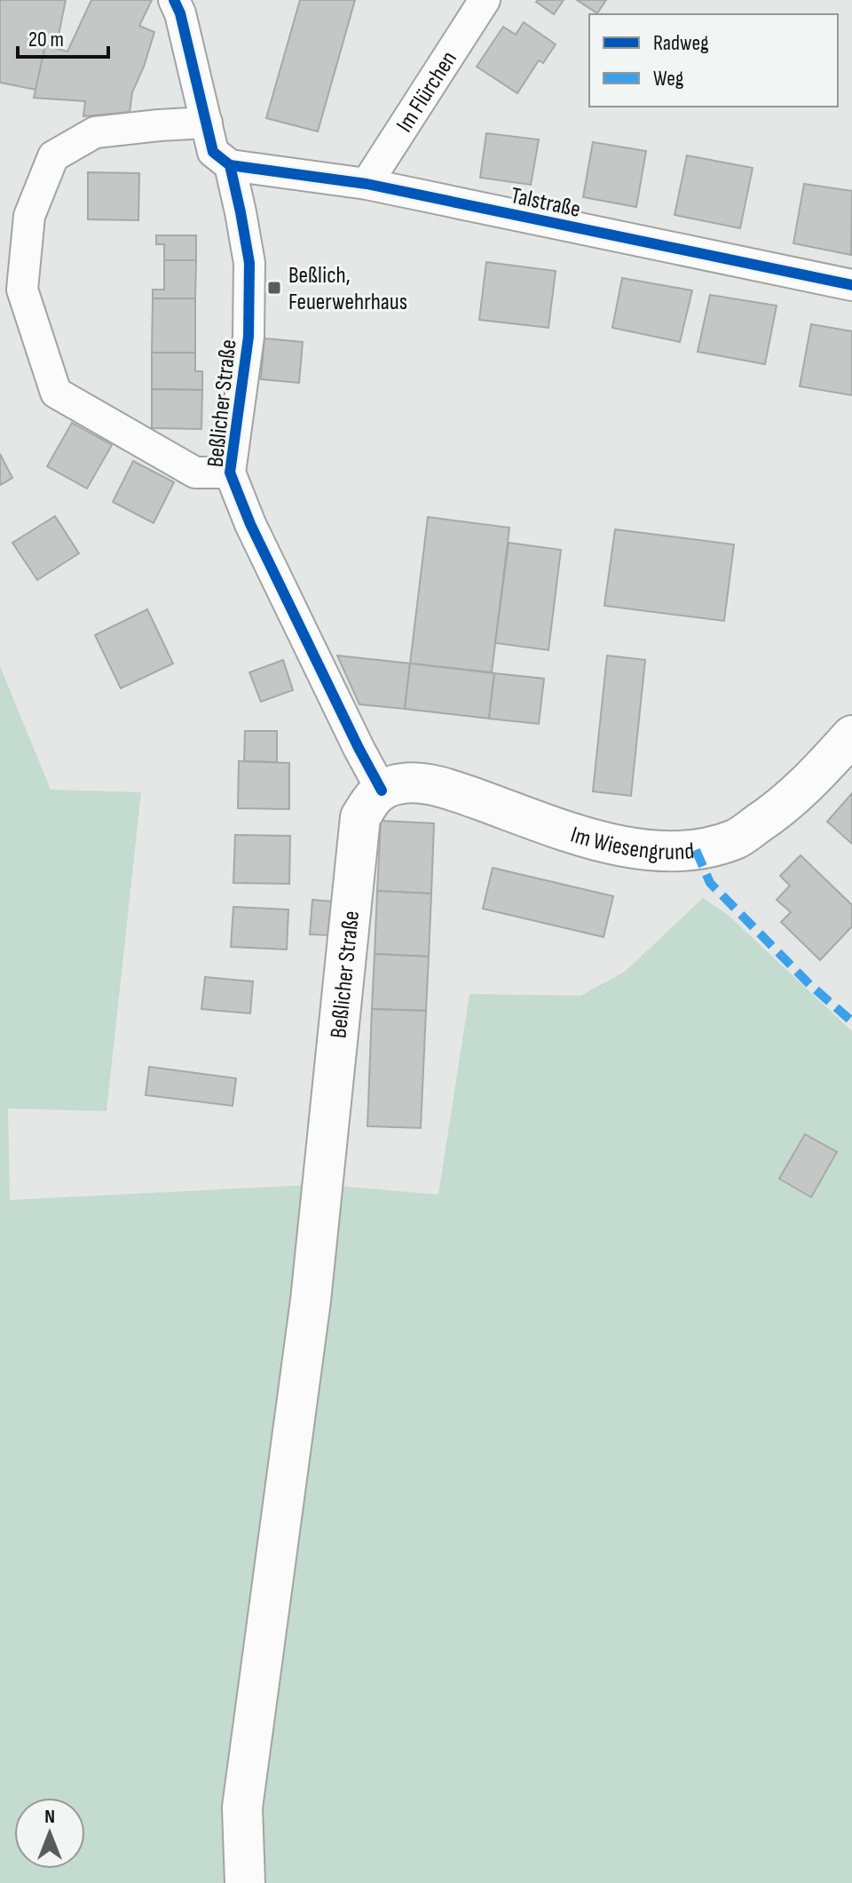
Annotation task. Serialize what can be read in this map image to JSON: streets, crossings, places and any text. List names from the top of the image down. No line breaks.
{"streets":{"main road":["Beßlicher Straße","Im Wiesengrund"],"street":["Im Flürchen","Talstraße"]},"crossings":[["Im Flürchen","Talstraße"],["Talstraße","Beßlicher Straße"],["Beßlicher Straße","Im Wiesengrund"]],"places":{"transit":["Beßlich, Feuerwehrhaus"]},"legend":["Radweg","Weg"],"scale_bar":"20 m","north":"top"}
